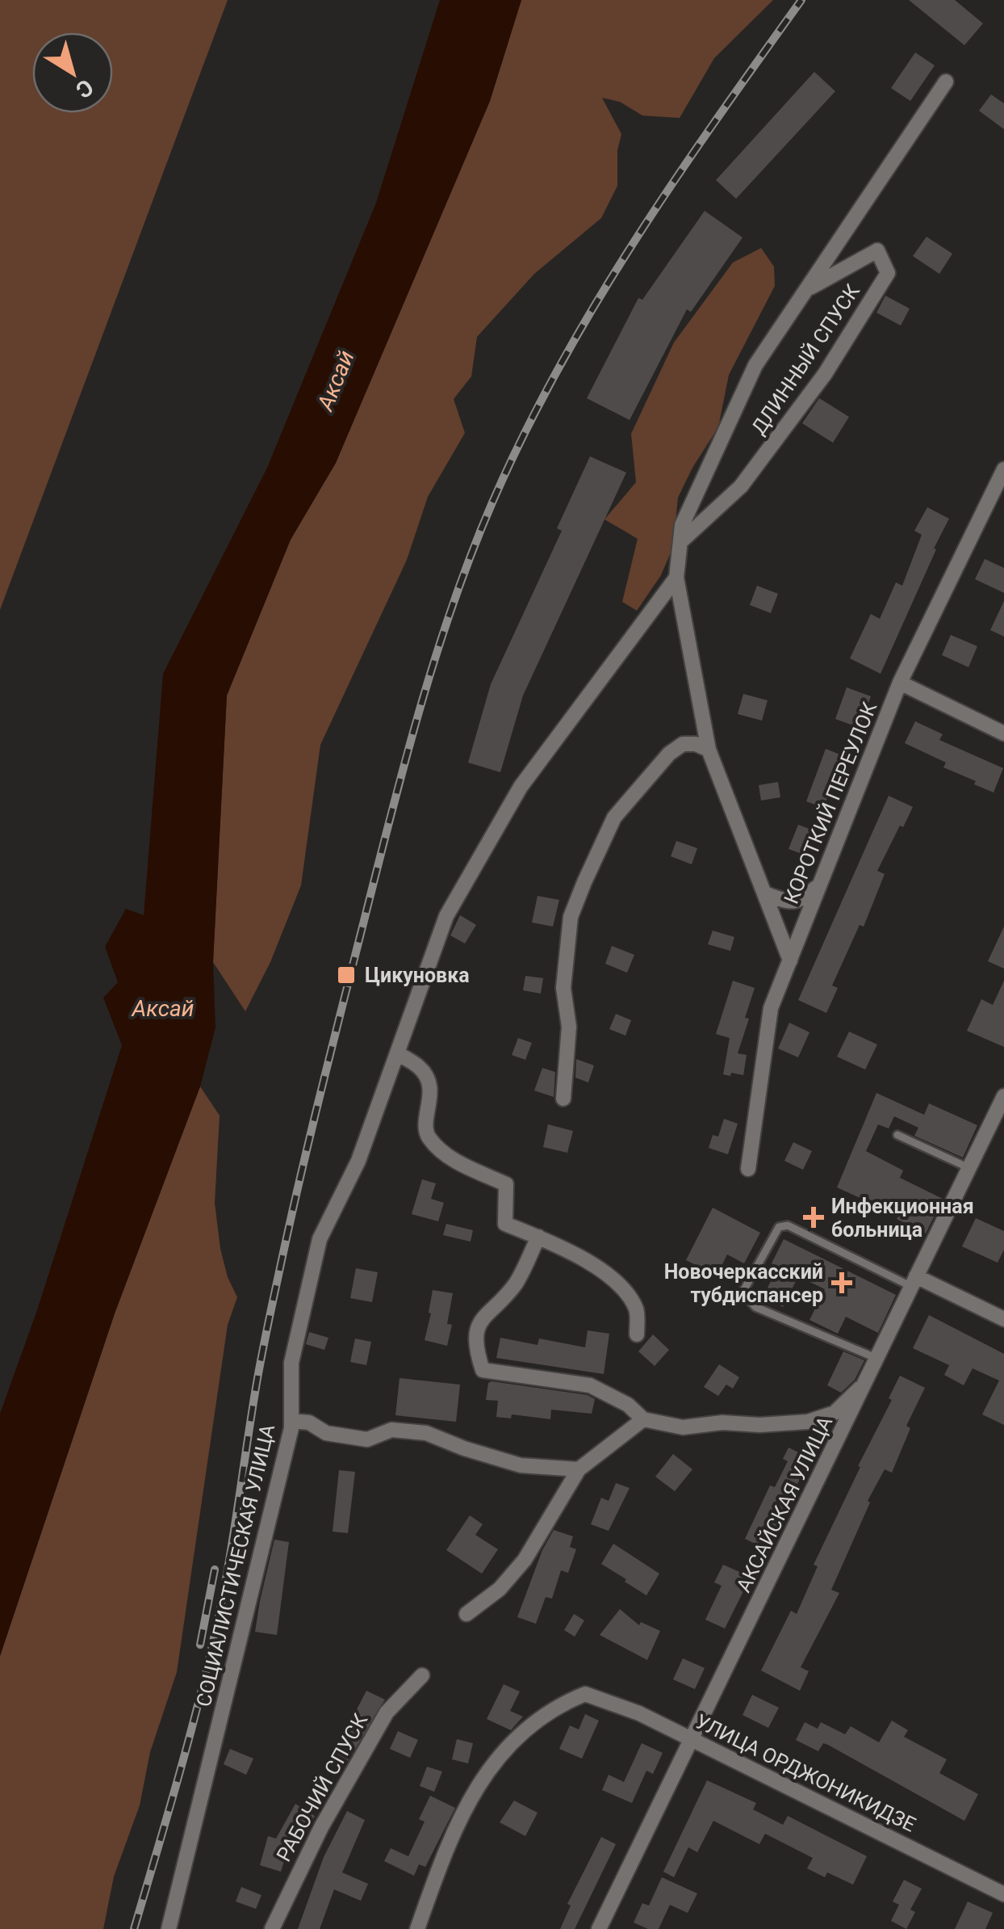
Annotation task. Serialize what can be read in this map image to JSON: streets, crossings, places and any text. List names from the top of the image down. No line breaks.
{"streets":{"street":["ДЛИННЫЙ СПУСК","КОРОТКИЙ ПЕРЕУЛОК","АКСАЙСКАЯ УЛИЦА","СОЦИАЛИСТИЧЕСКАЯ УЛИЦА","УЛИЦА ОРДЖОНИКИДЗЕ","РАБОЧИЙ СПУСК"]},"crossings":[["ДЛИННЫЙ СПУСК","КОРОТКИЙ ПЕРЕУЛОК"],["ДЛИННЫЙ СПУСК","СОЦИАЛИСТИЧЕСКАЯ УЛИЦА"],["АКСАЙСКАЯ УЛИЦА","УЛИЦА ОРДЖОНИКИДЗЕ"]],"water":["Аксай"],"places":{"transit":["Цикуновка"],"health":["Инфекционная больница","Новочеркасский тубдиспансер"]},"north":"bottom right"}
